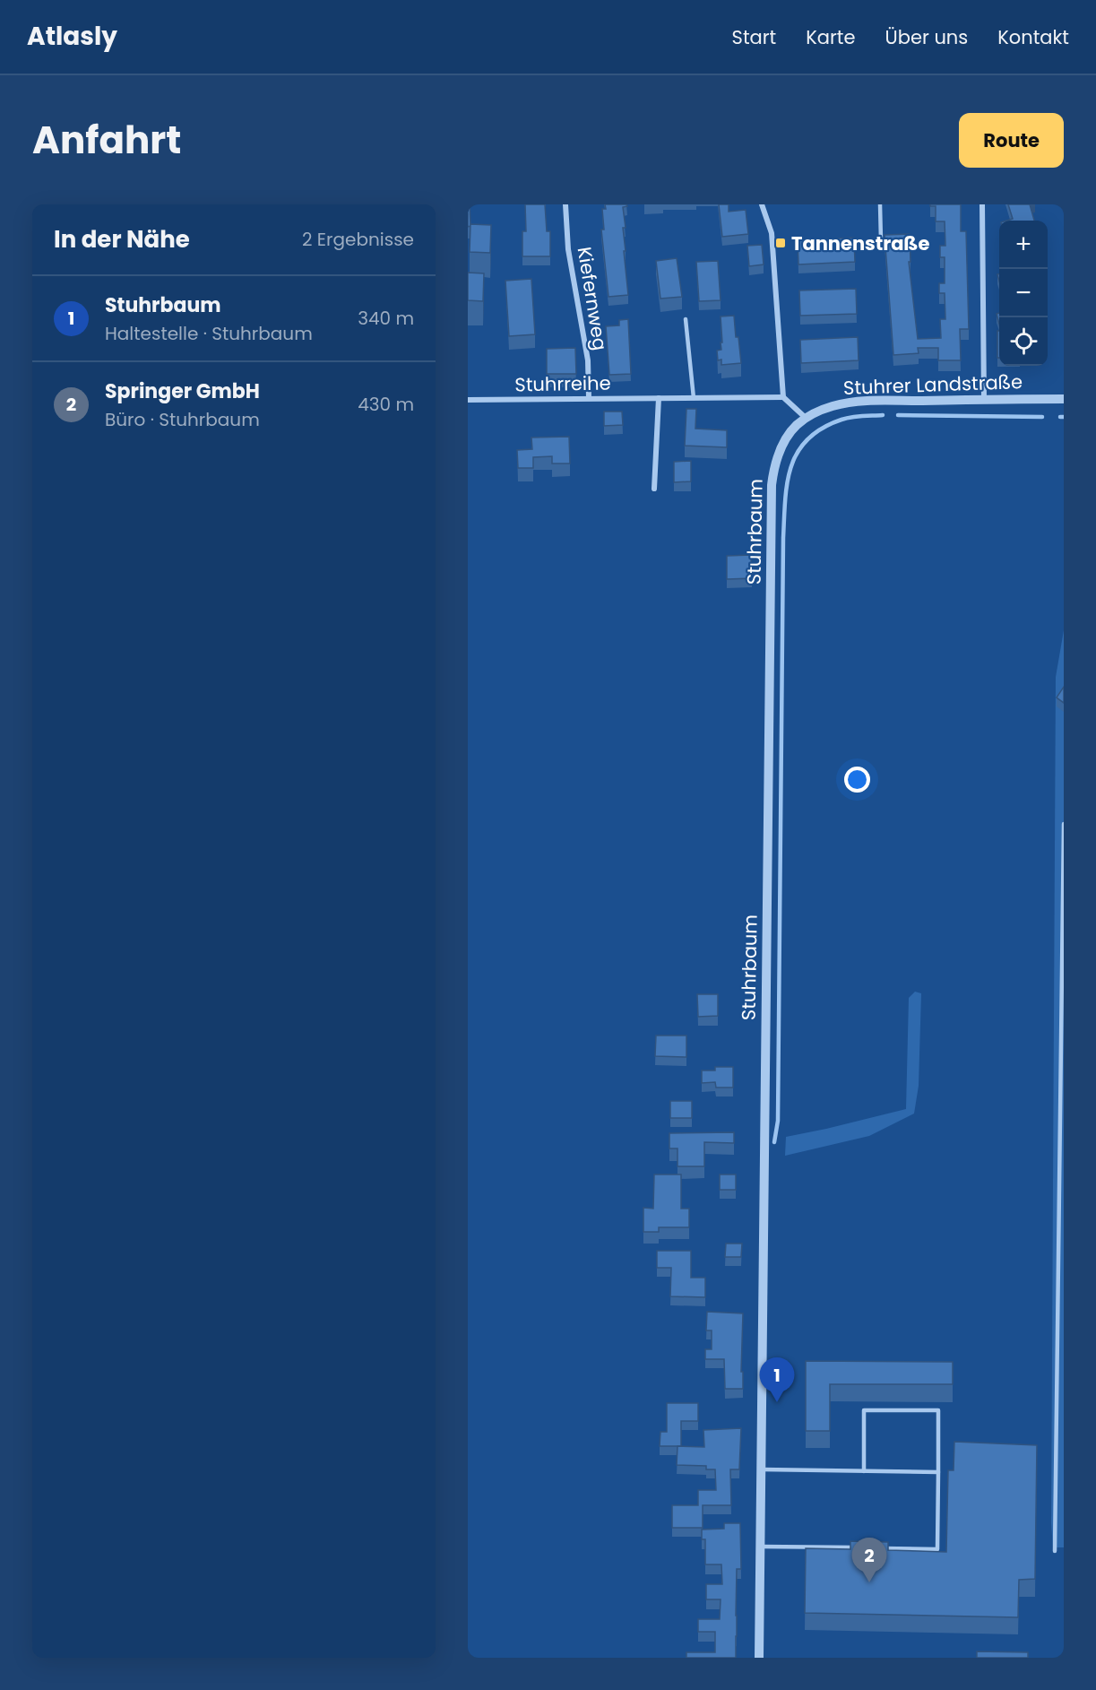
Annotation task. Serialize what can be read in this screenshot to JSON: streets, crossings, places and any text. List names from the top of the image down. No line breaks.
{"streets":{"street":["Kiefernweg","Stuhrreihe","Stuhrer Landstraße","Stuhrbaum"]},"crossings":[["Kiefernweg","Stuhrreihe"],["Stuhrer Landstraße","Stuhrbaum"]],"places":{"transit":["Tannenstraße"]},"page":{"header":"Atlasly","nav":["Start","Karte","Über uns","Kontakt"],"title":"Anfahrt","buttons":"Route","heading":["In der Nähe","2 Ergebnisse"],"map_buttons":["+","−"],"list":[{"mark":"1","name":"Stuhrbaum","note":"Haltestelle · Stuhrbaum","value":"340 m"},{"mark":"2","name":"Springer GmbH","note":"Büro · Stuhrbaum","value":"430 m"}],"pins":["1","2"]}}
